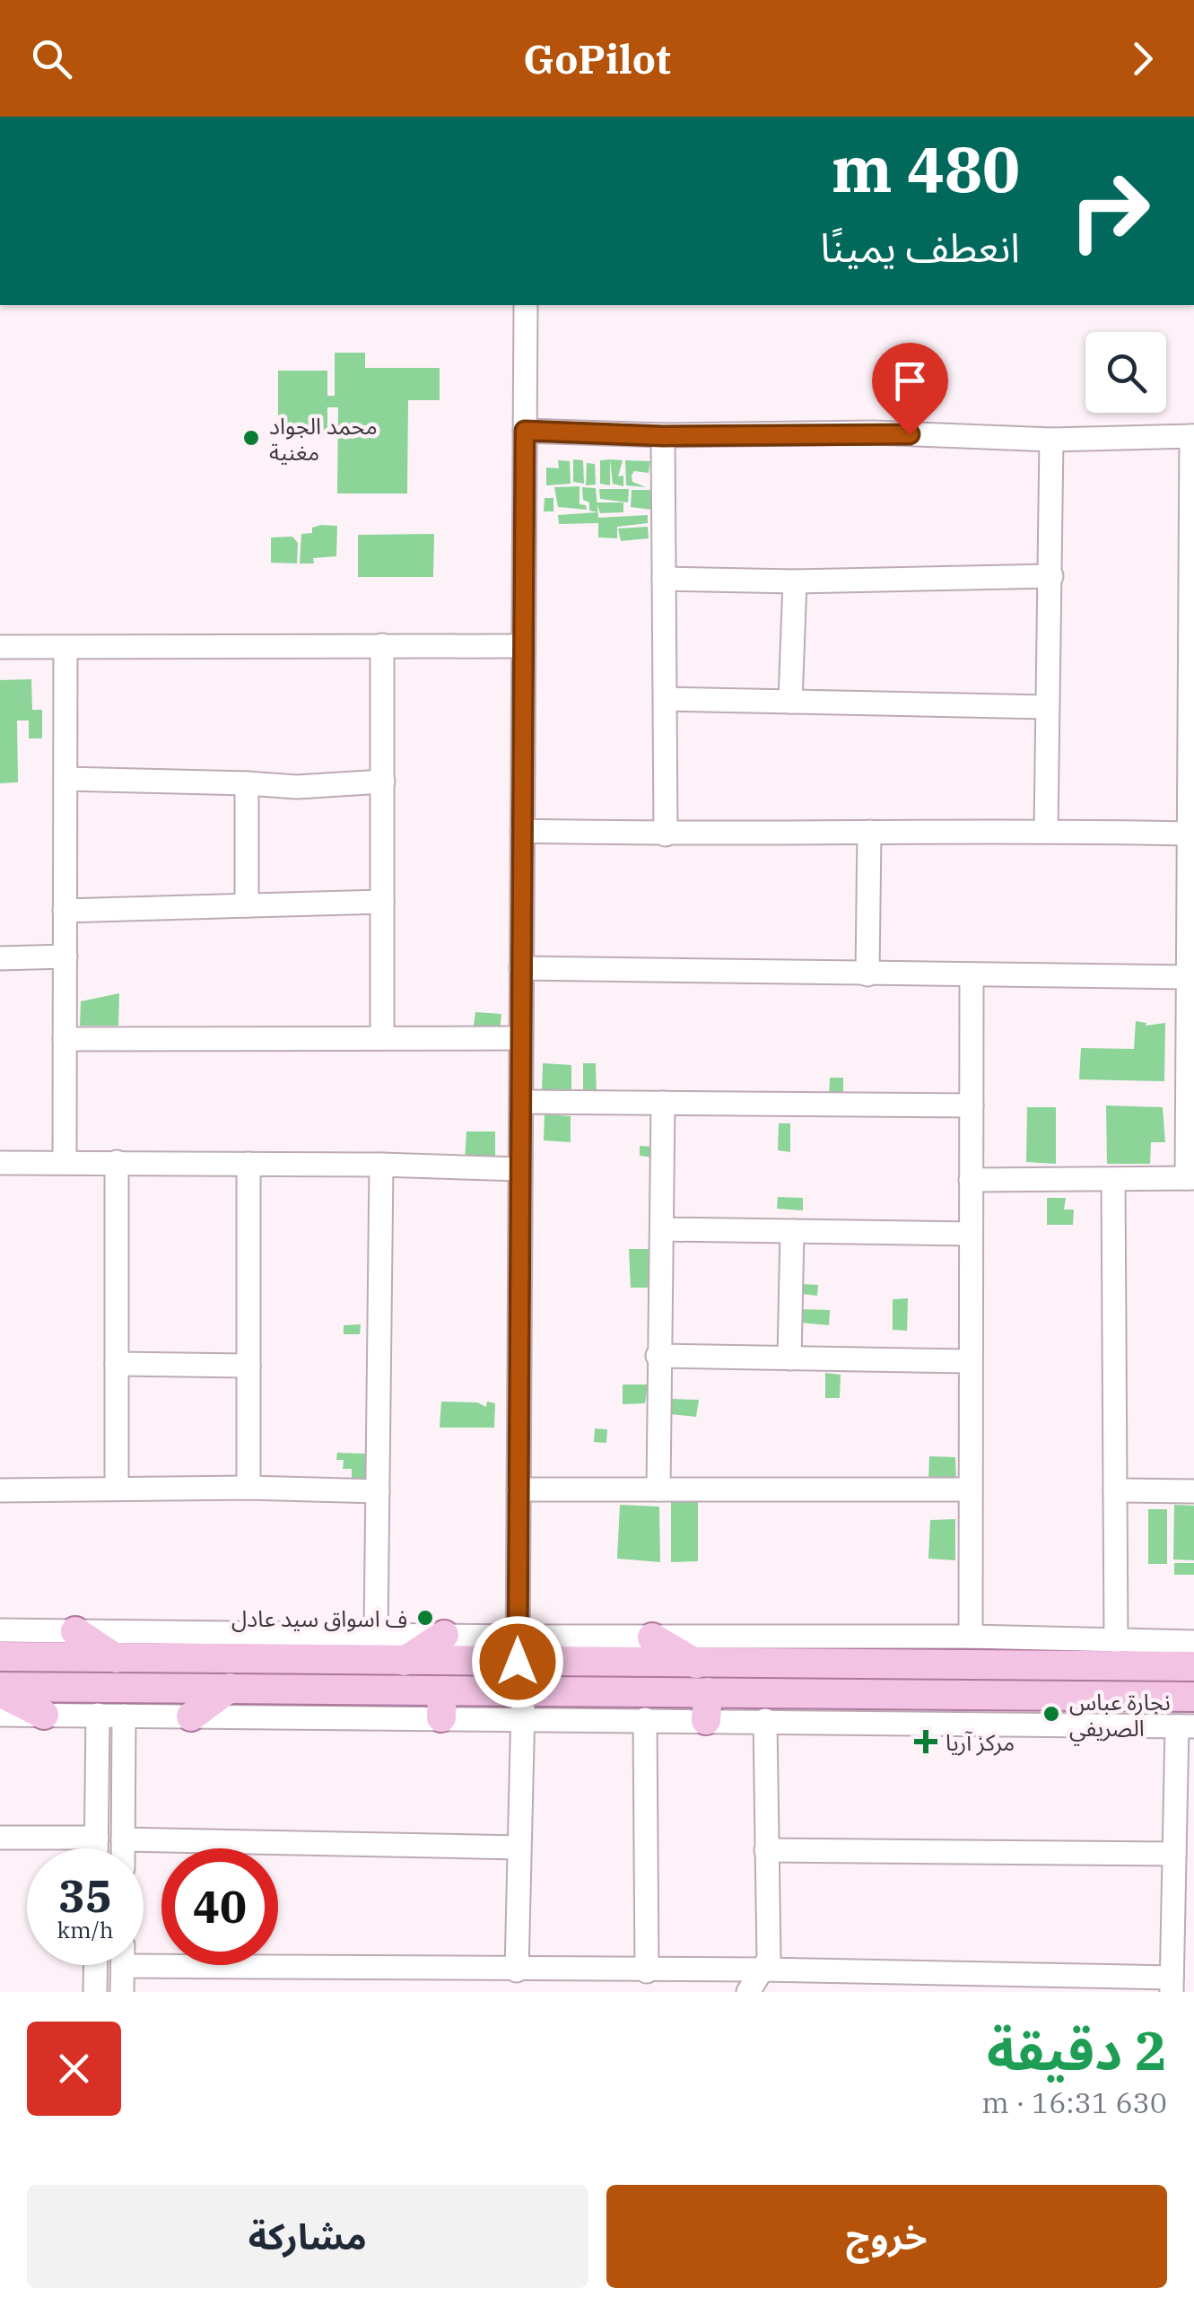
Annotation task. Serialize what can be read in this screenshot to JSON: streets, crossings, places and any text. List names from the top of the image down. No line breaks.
{"places":{"other":["محمد الجواد مغنية","ف اسواق سيد عادل","نجارة عباس الصريفي"],"health":["مركز آريا"]},"page":{"header":"GoPilot","turn":["480 m","انعطف يمينًا"],"speed":"35 km/h","limit":"40","heading":["2 دقيقة","630 m · 16:31"],"buttons":["خروج","مشاركة"]}}
